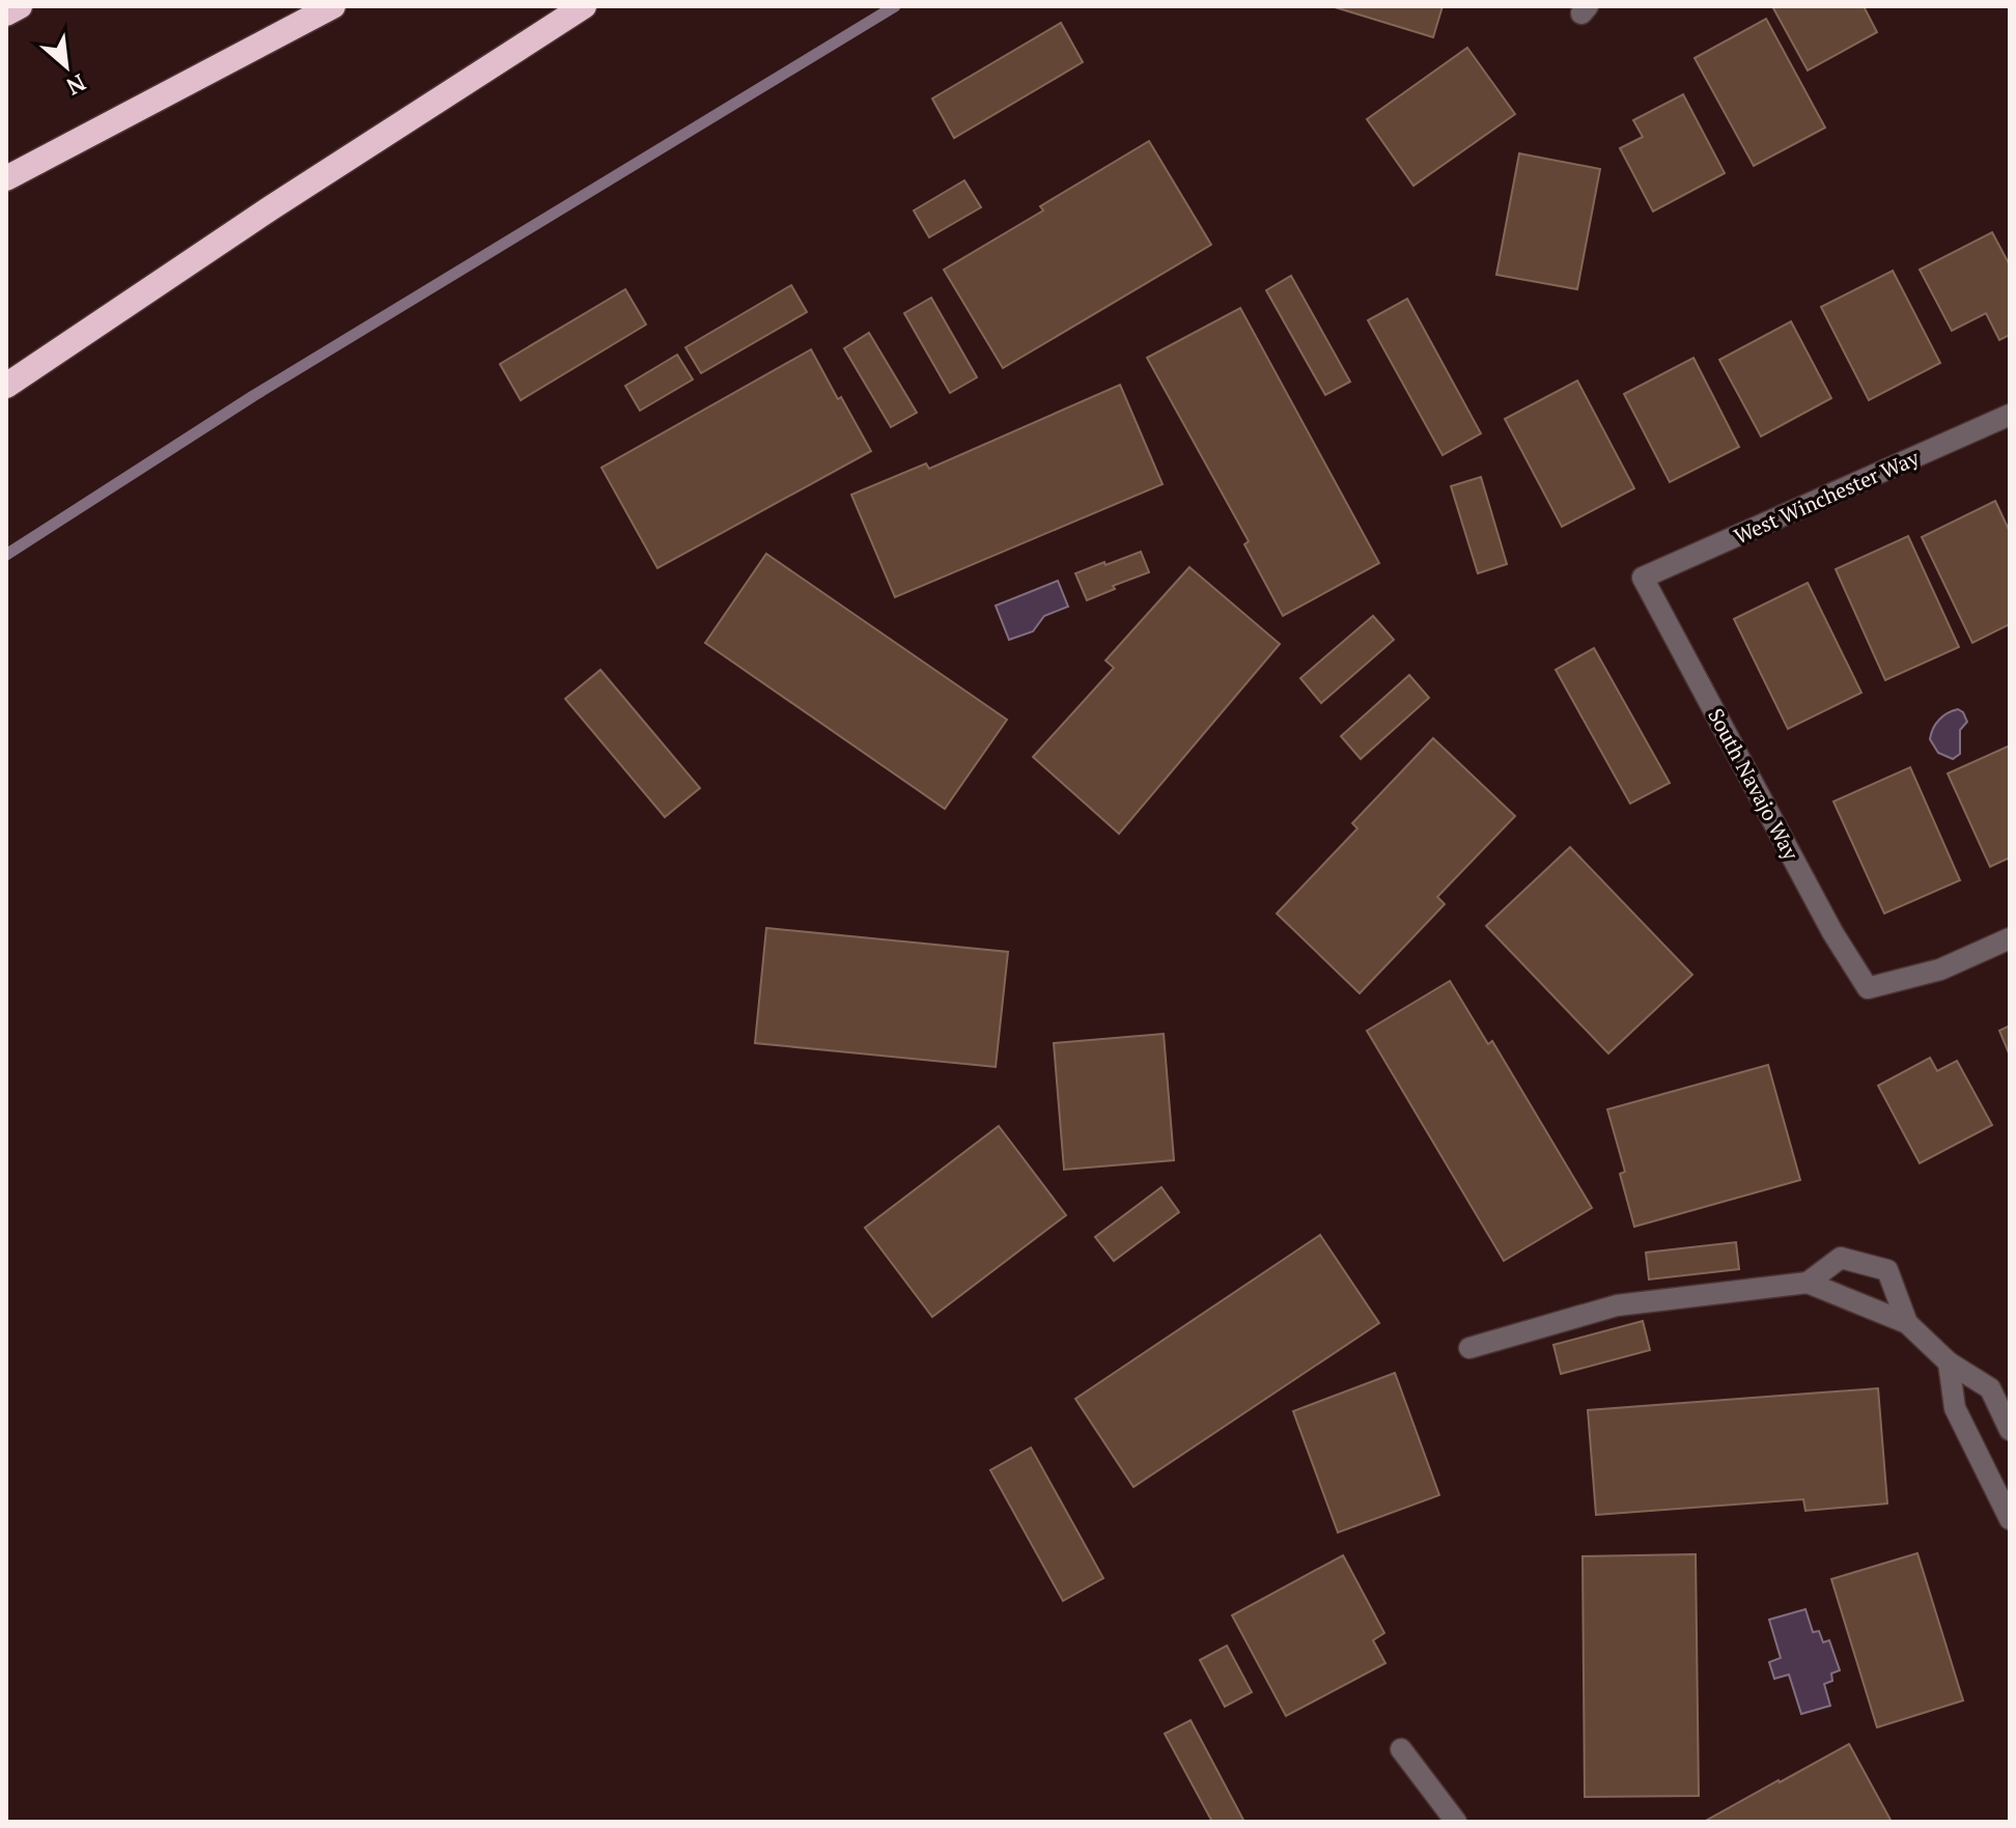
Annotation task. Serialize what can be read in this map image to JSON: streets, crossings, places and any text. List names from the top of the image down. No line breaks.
{"streets":{"street":["West Winchester Way","South Navajo Way"]},"crossings":[["West Winchester Way","South Navajo Way"]],"north":"bottom right"}
